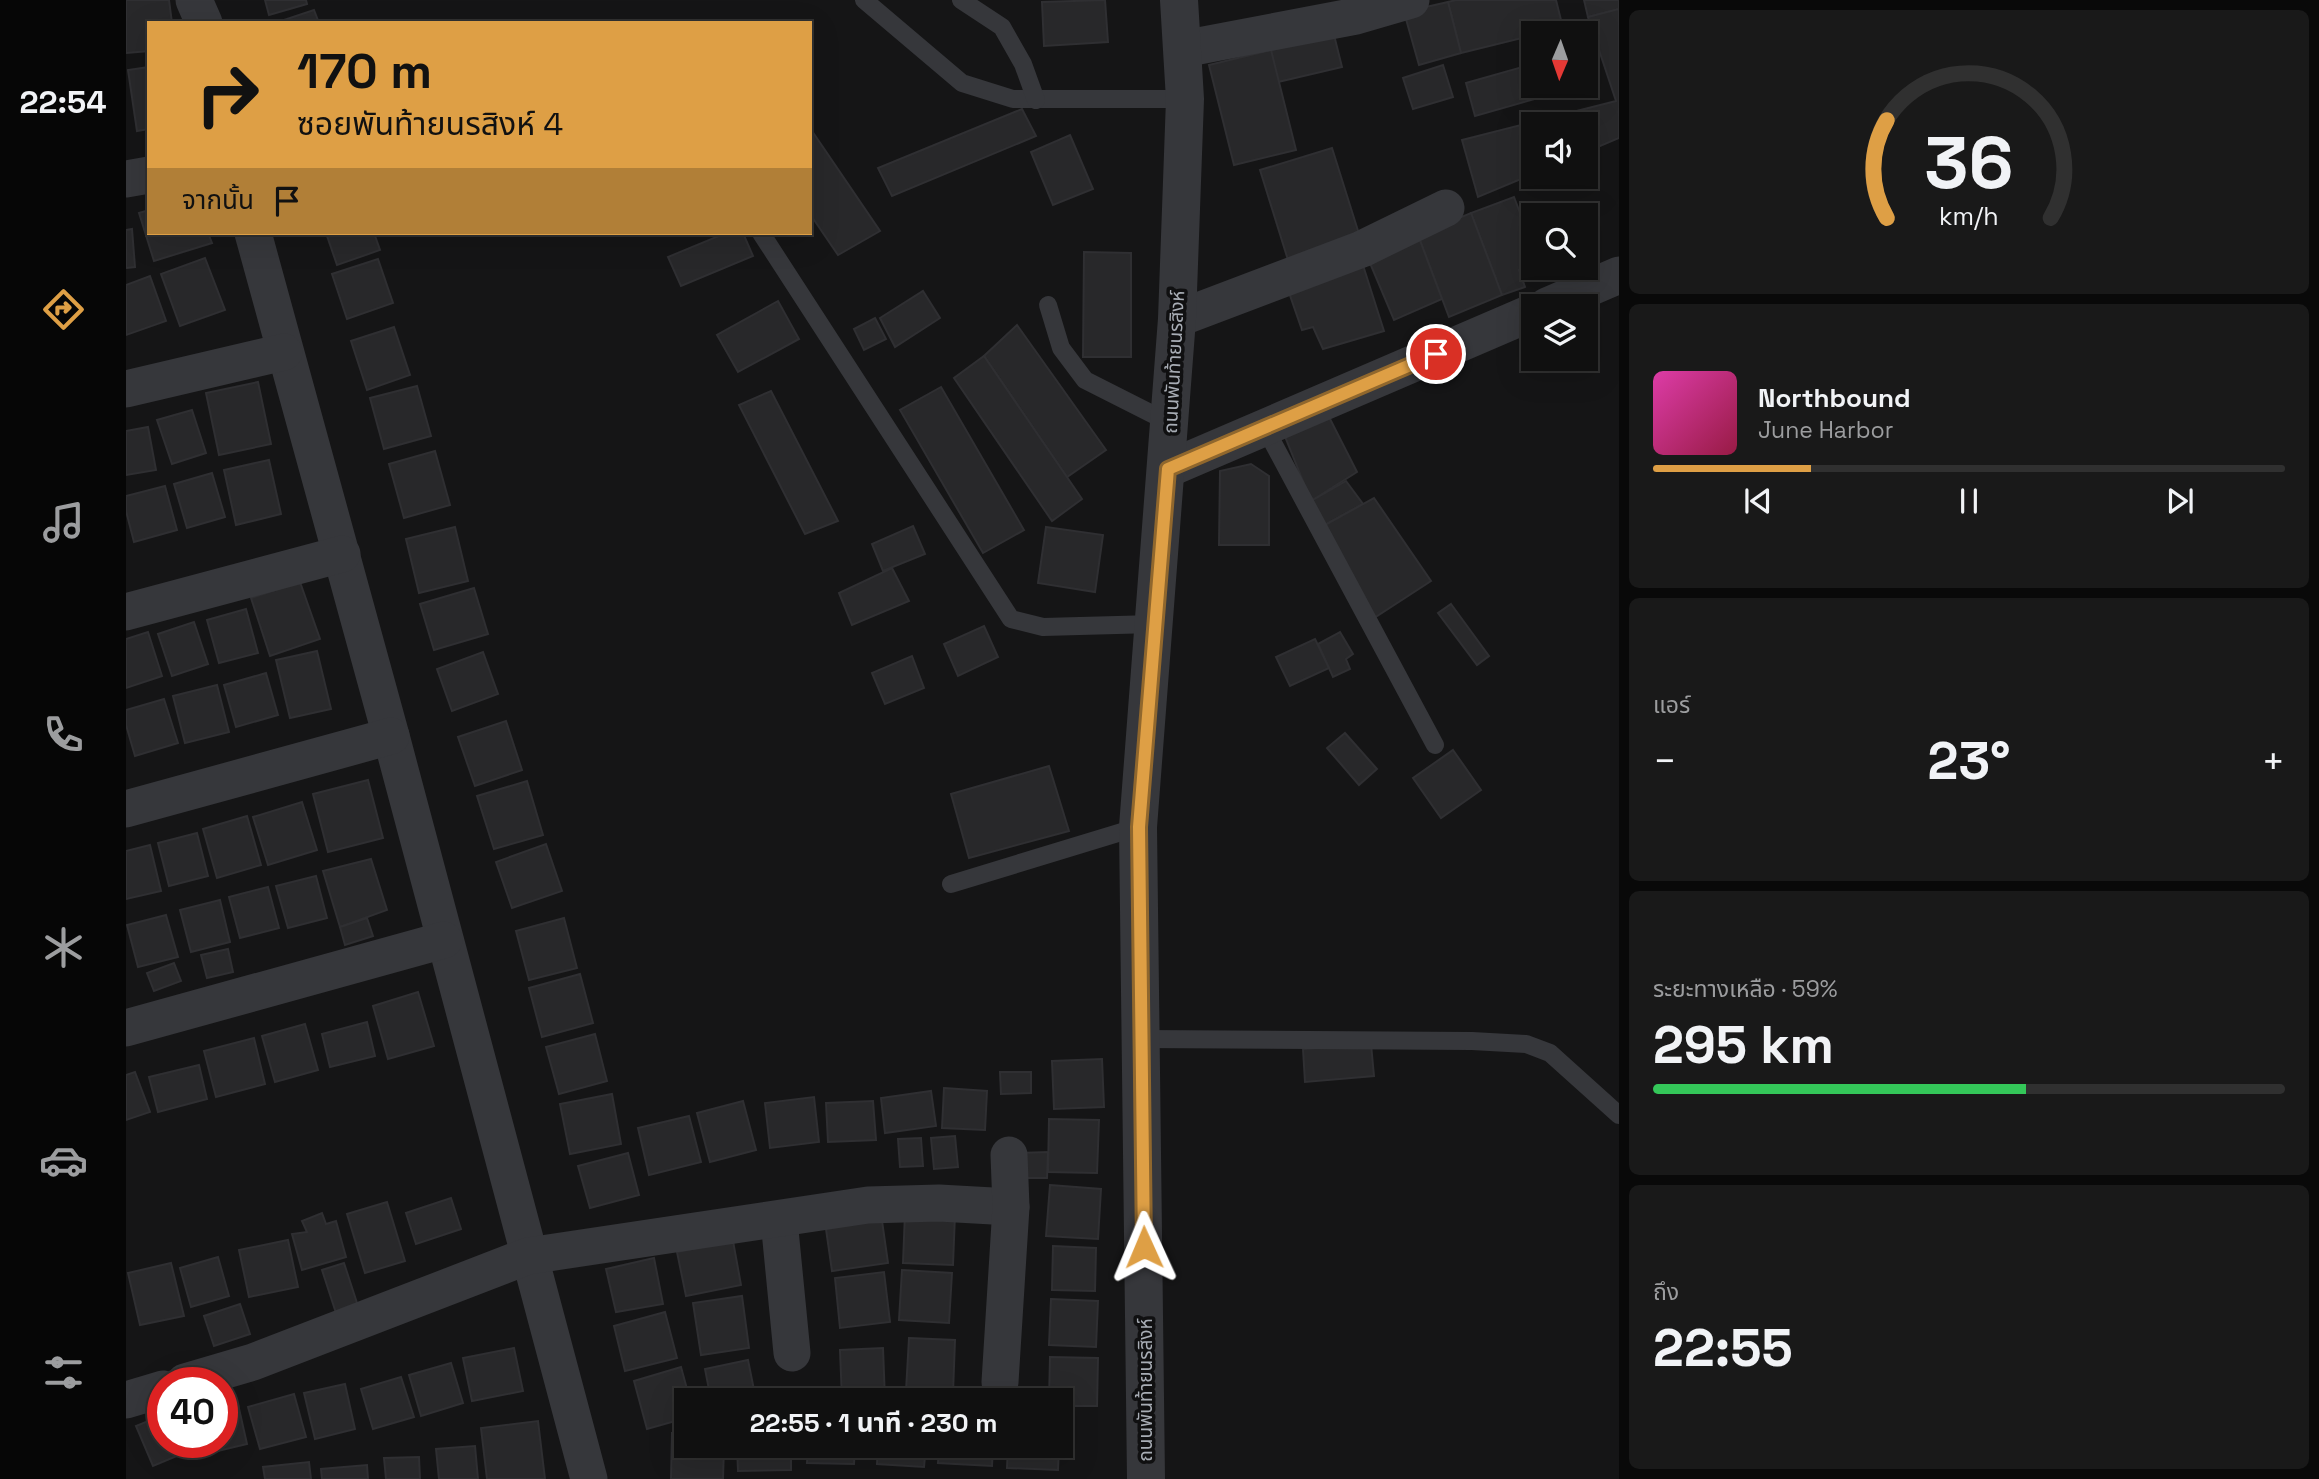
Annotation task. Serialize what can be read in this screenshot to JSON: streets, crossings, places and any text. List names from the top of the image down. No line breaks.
{"streets":{"street":["ถนนพันท้ายนรสิงห์"]},"north":"bottom","page":{"tabs":"22:54","turn":["170 m","ซอยพันท้ายนรสิงห์ 4"],"then":"จากนั้น","song":["Northbound","June Harbor"],"tile":["แอร์",["ระยะทางเหลือ · 59%","295 km"],["ถึง","22:55"]],"heat":["−","23°","+"],"limit":"40","trip":"22:55 · 1 นาที · 230 m","gauge":["36","km/h"]}}
